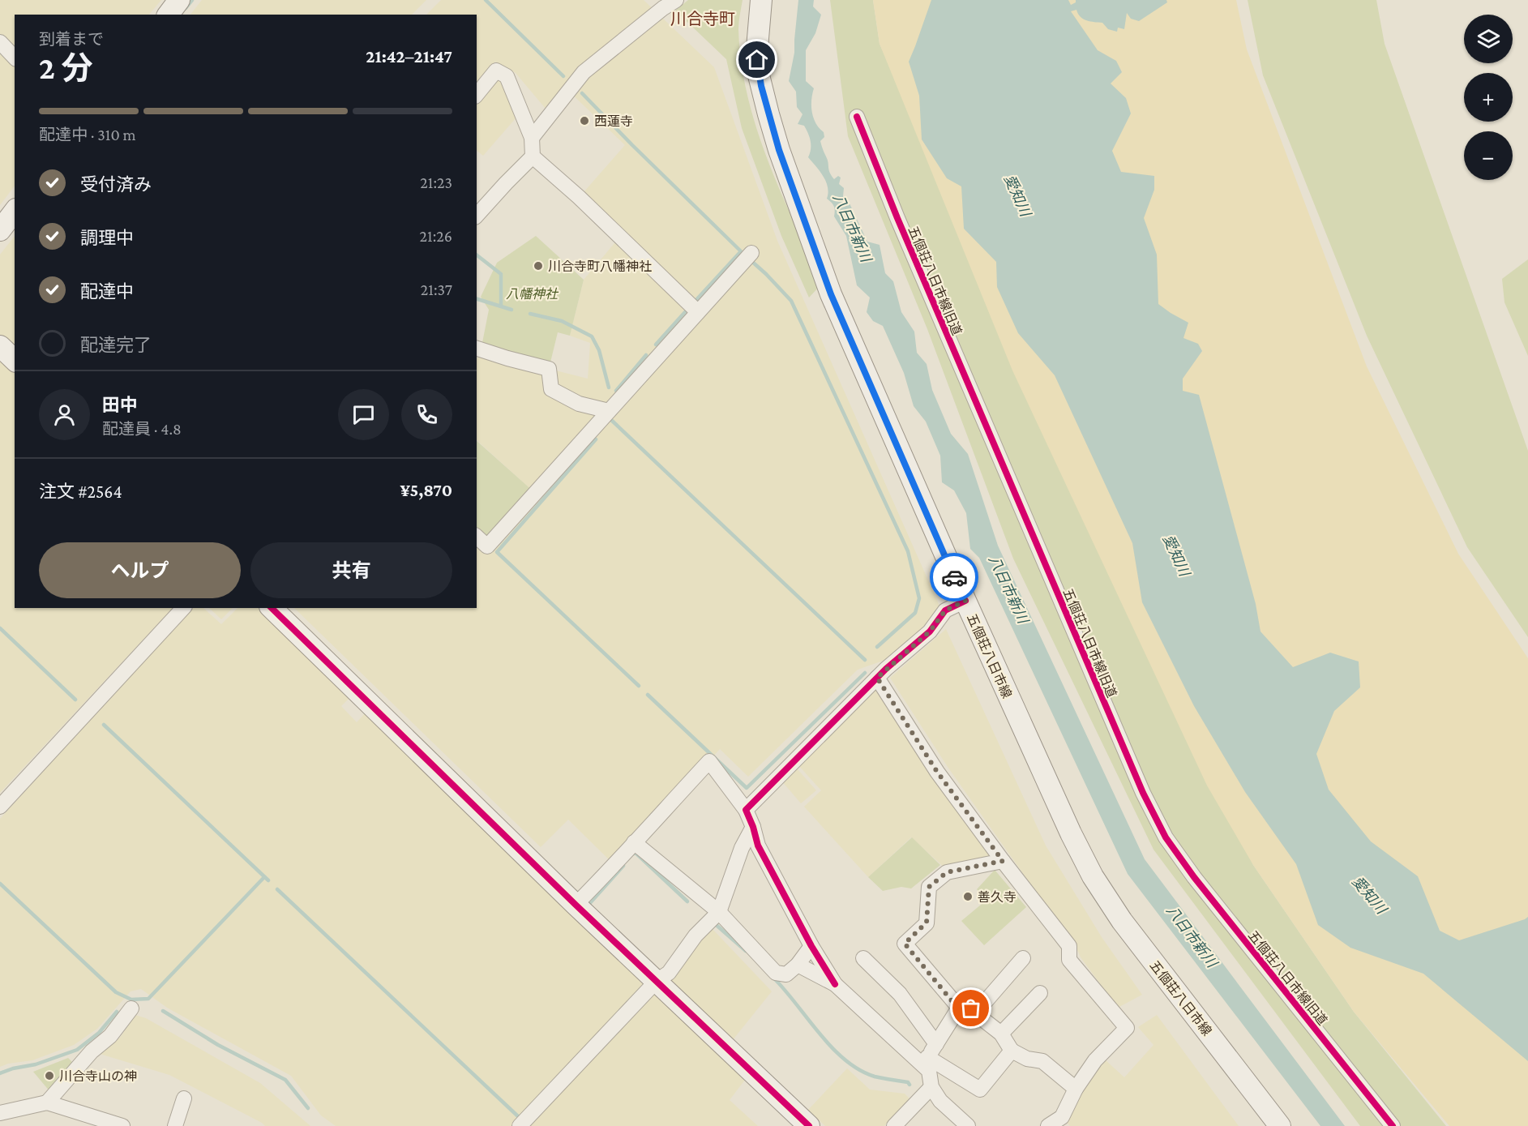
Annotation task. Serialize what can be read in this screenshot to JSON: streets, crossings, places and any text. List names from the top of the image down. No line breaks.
{"streets":{"main road":["五個荘八日市線"],"street":["五個荘八日市線旧道"]},"districts":["川合寺町"],"water":["愛知川","八日市新川"],"parks":["八幡神社"],"places":["西蓮寺","川合寺町八幡神社","善久寺","川合寺山の神"],"page":{"map_buttons":["+","−"],"heading":["2 分","到着まで","21:42–21:47"],"panel":["田中","配達員 · 4.8","注文 #2564","¥5,870"],"bar":"配達中 · 310 m","list":[["受付済み","21:23"],["調理中","21:26"],["配達中","21:37"],"配達完了"],"buttons":["ヘルプ","共有"]}}
